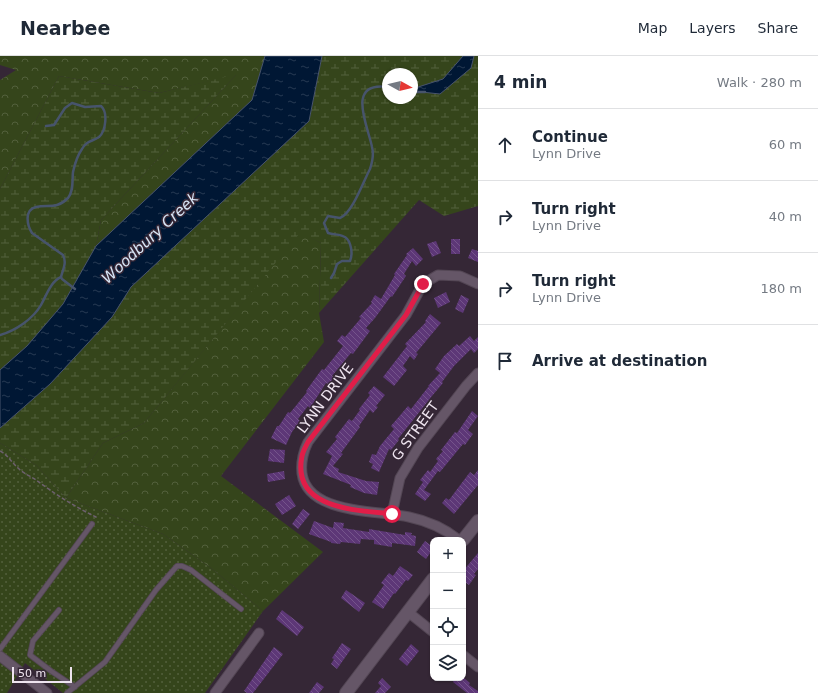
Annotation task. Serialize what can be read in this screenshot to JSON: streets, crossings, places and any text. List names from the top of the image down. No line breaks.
{"streets":{"street":["LYNN DRIVE","G STREET"]},"crossings":[["LYNN DRIVE","G STREET"]],"water":["Woodbury Creek"],"scale_bar":"50 m","north":"right","page":{"header":"Nearbee","nav":["Map","Layers","Share"],"heading":["4 min","Walk · 280 m"],"list":[["Continue","Lynn Drive","60 m"],["Turn right","Lynn Drive","40 m"],["Turn right","Lynn Drive","180 m"],"Arrive at destination"],"map_buttons":["+","−"],"scale":"50 m"}}
